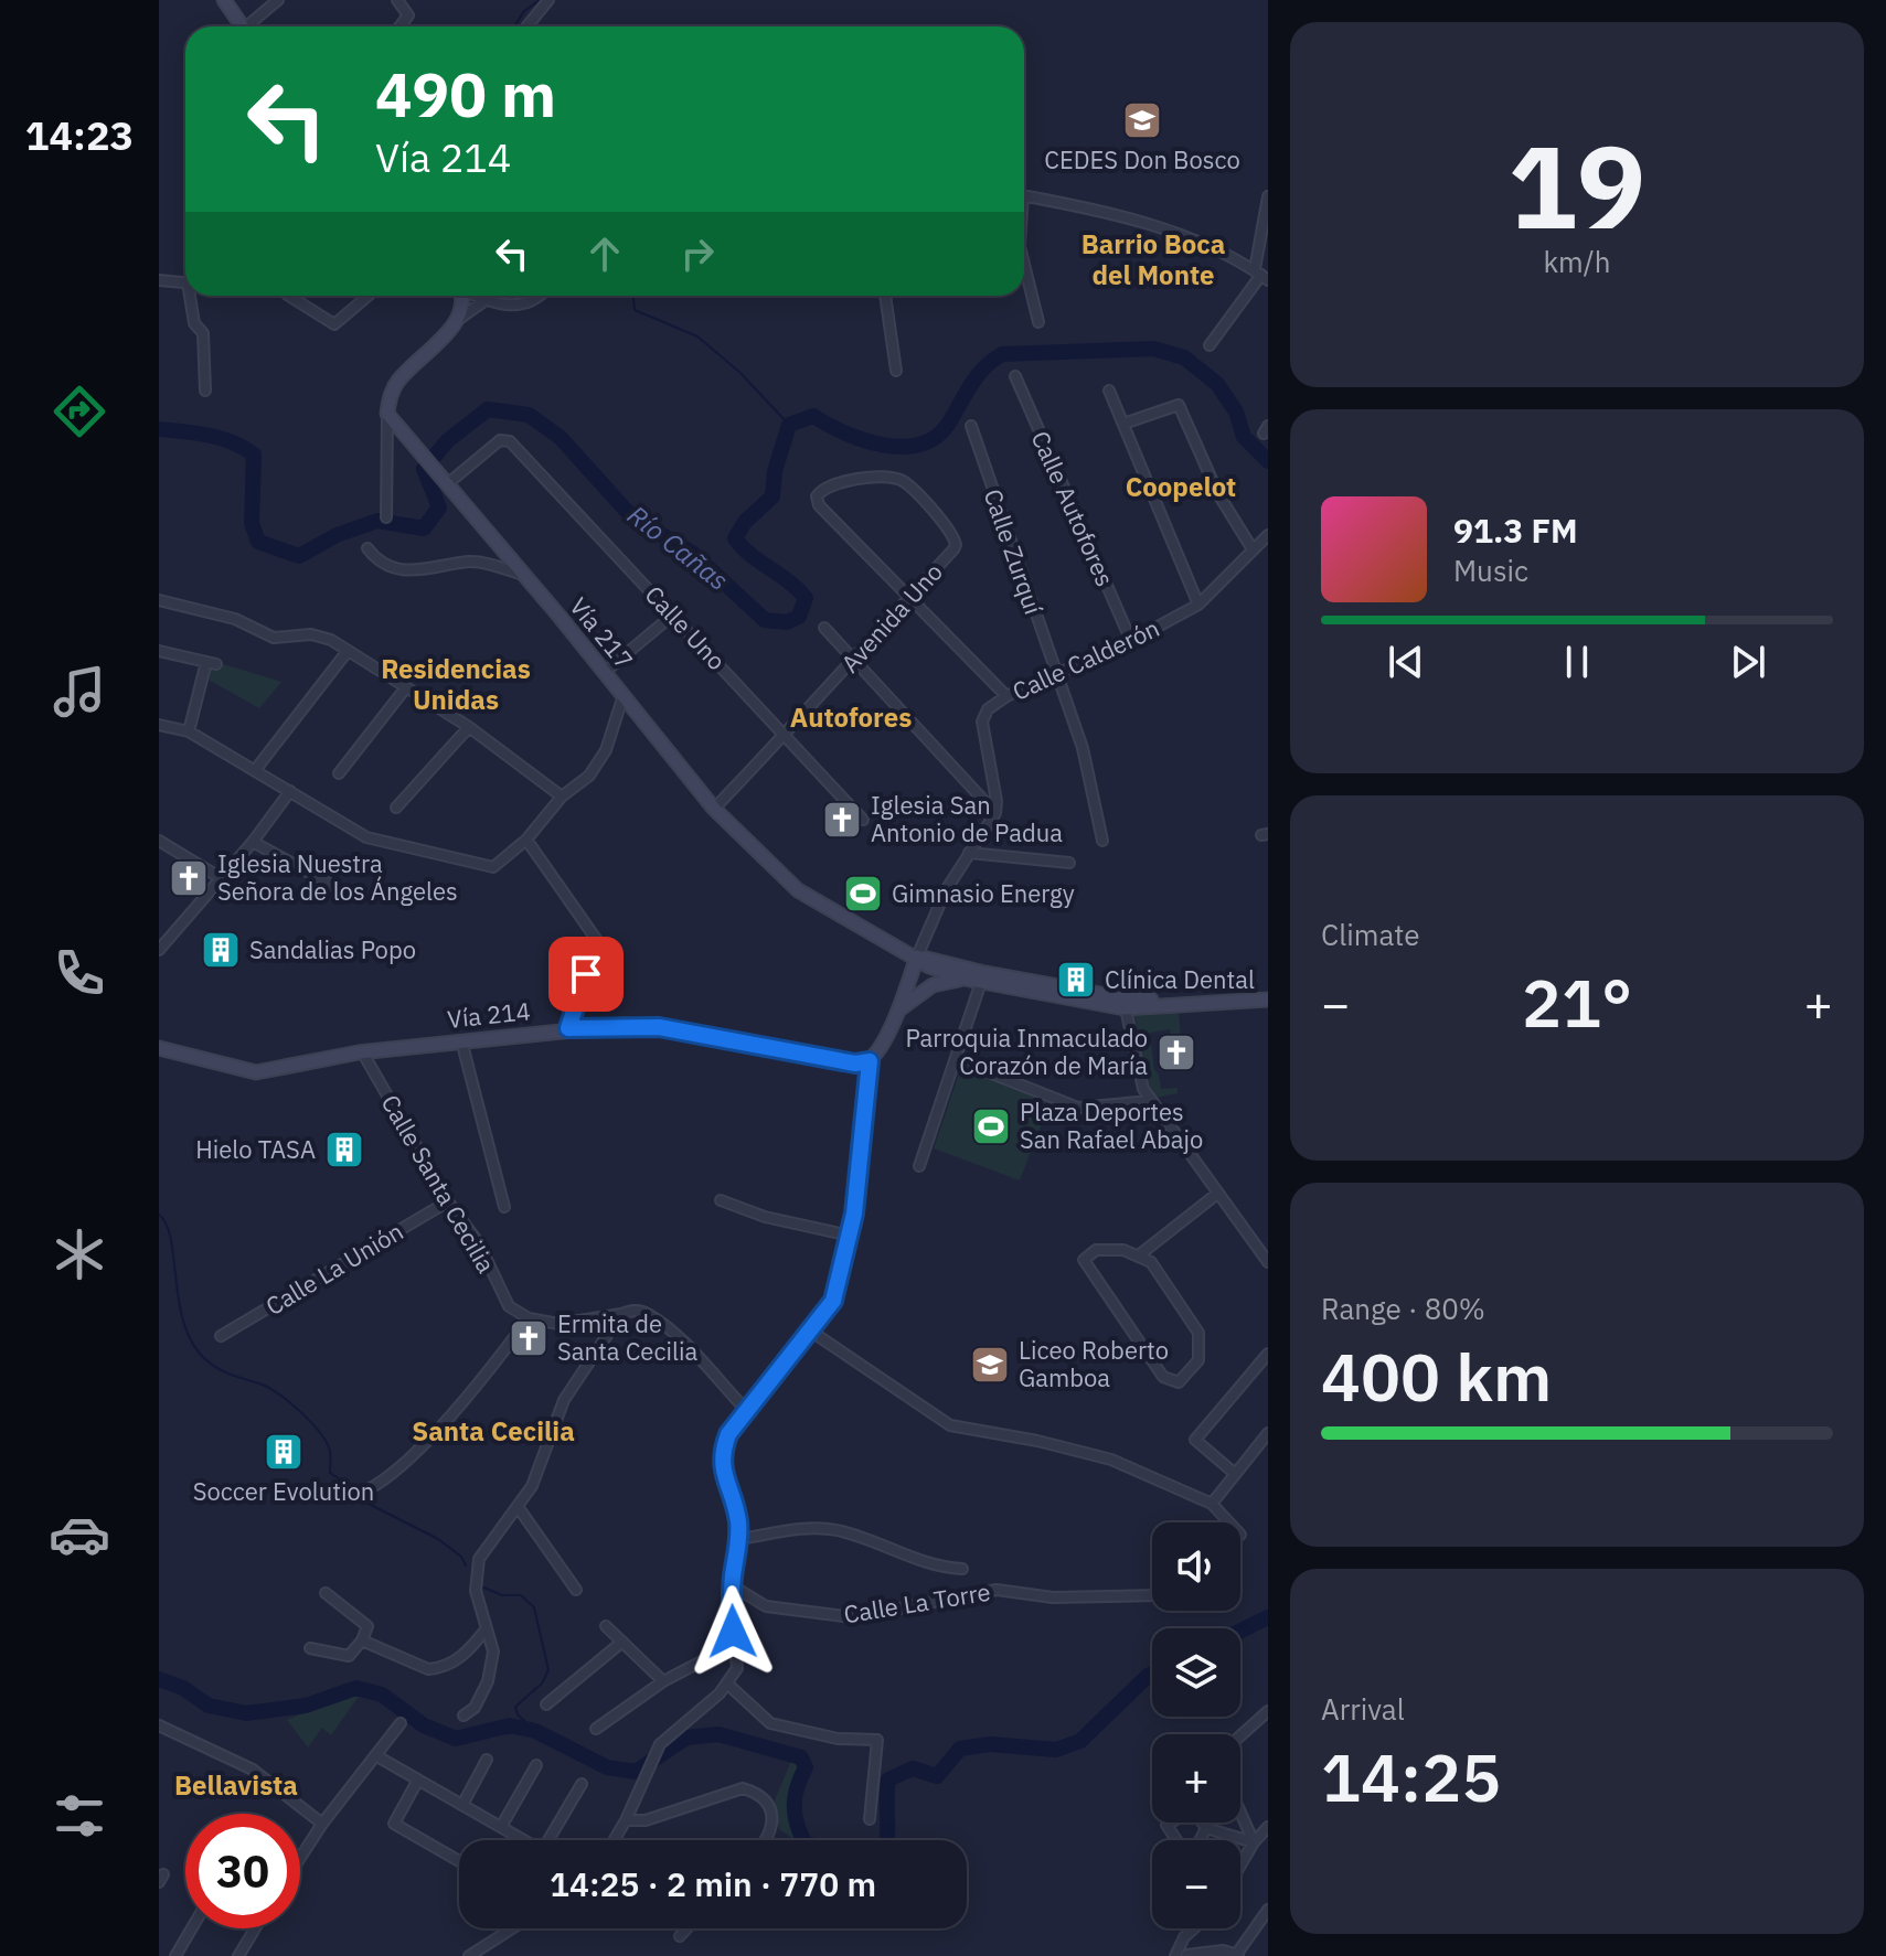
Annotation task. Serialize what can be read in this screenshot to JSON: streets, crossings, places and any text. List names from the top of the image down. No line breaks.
{"streets":{"main road":["Vía 217","Vía 214"],"street":["Calle Autofores","Calle Zurquí","Avenida Uno","Calle Uno","Calle Calderón","Calle Santa Cecilia","Calle La Unión","Calle La Torre"]},"crossings":[["Calle Autofores","Calle Calderón"],["Calle Zurquí","Calle Calderón"],["Avenida Uno","Calle Uno"],["Avenida Uno","Vía 217"],["Calle Uno","Vía 217"],["Vía 214","Calle Santa Cecilia"],["Calle Santa Cecilia","Calle La Unión"]],"districts":["Barrio Boca del Monte","Coopelot","Residencias Unidas","Autofores","Santa Cecilia","Bellavista"],"water":["Río Cañas"],"places":{"school or university":["CEDES Don Bosco","Liceo Roberto Gamboa"],"church":["Iglesia San Antonio de Padua","Iglesia Nuestra Señora de los Ángeles","Parroquia Inmaculado Corazón de María","Ermita de Santa Cecilia"],"sports":["Gimnasio Energy","Plaza Deportes San Rafael Abajo"],"building":["Sandalias Popo","Clínica Dental","Hielo TASA","Soccer Evolution"]},"page":{"tabs":"14:23","tile":[["19","km/h"],"Climate",["Range · 80%","400 km"],["Arrival","14:25"]],"turn":["490 m","Vía 214"],"song":["91.3 FM","Music"],"heat":["−","21°","+"],"map_buttons":["+","−"],"limit":"30","trip":"14:25 · 2 min · 770 m"}}
